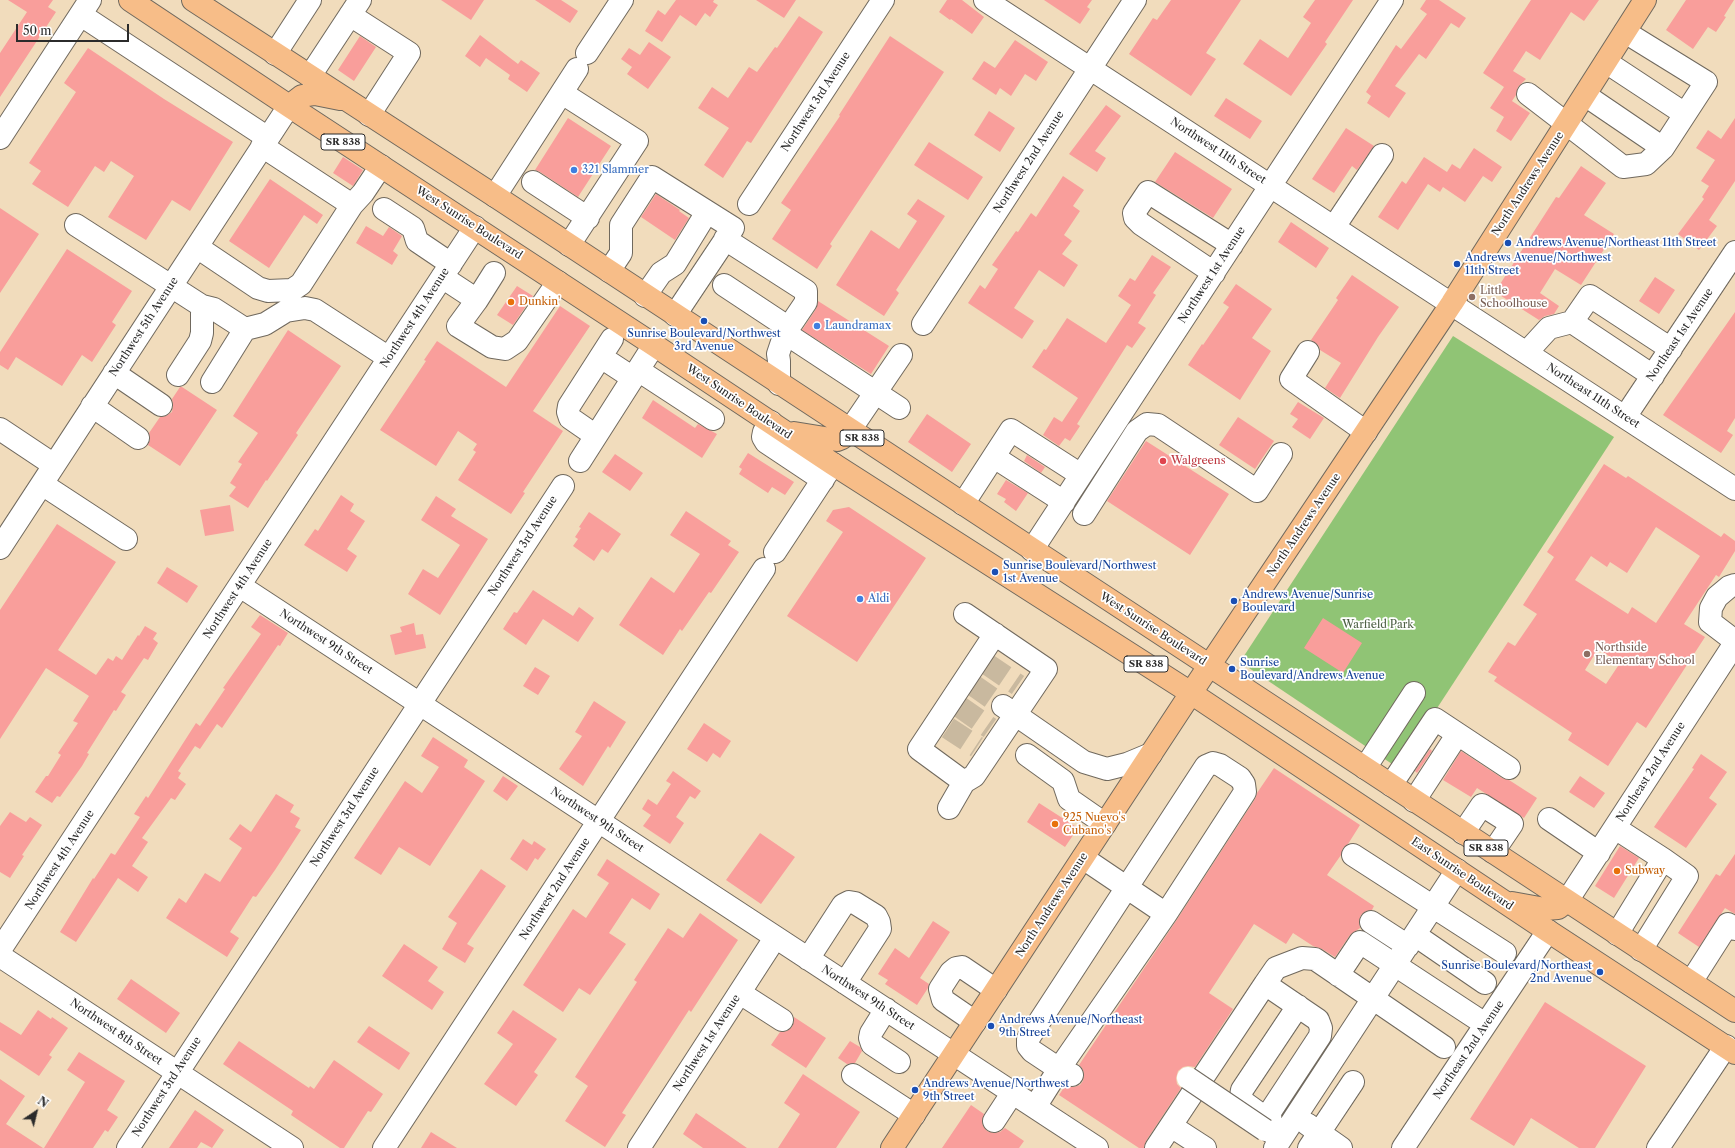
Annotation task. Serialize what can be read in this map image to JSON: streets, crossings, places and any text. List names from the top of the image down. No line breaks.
{"streets":{"main road":["SR 838","North Andrews Avenue","West Sunrise Boulevard","East Sunrise Boulevard"],"street":["Northwest 3rd Avenue","Northwest 11th Street","Northwest 2nd Avenue","Northwest 1st Avenue","Northwest 4th Avenue","Northwest 5th Avenue","Northeast 1st Avenue","Northeast 11th Street","Northwest 9th Street","Northeast 2nd Avenue","Northwest 8th Street"]},"crossings":[["Northwest 3rd Avenue","Northwest 9th Street"],["Northwest 3rd Avenue","Northwest 8th Street"],["SR 838","North Andrews Avenue"],["SR 838","West Sunrise Boulevard"],["SR 838","Northeast 2nd Avenue"],["Northwest 11th Street","Northwest 2nd Avenue"],["Northwest 11th Street","North Andrews Avenue"],["Northwest 11th Street","Northwest 1st Avenue"],["Northwest 11th Street","Northeast 11th Street"],["Northwest 2nd Avenue","West Sunrise Boulevard"],["Northwest 2nd Avenue","Northwest 9th Street"],["North Andrews Avenue","West Sunrise Boulevard"],["North Andrews Avenue","Northeast 11th Street"],["North Andrews Avenue","Northwest 9th Street"],["North Andrews Avenue","East Sunrise Boulevard"],["West Sunrise Boulevard","Northwest 1st Avenue"],["West Sunrise Boulevard","Northwest 4th Avenue"],["West Sunrise Boulevard","Northwest 5th Avenue"],["West Sunrise Boulevard","East Sunrise Boulevard"],["Northwest 1st Avenue","Northwest 9th Street"],["Northwest 4th Avenue","Northwest 9th Street"],["Northeast 1st Avenue","Northeast 11th Street"],["Northeast 2nd Avenue","East Sunrise Boulevard"]],"parks":["Warfield Park"],"places":["321 Slammer","Andrews Avenue/Northeast 11th Street","Andrews Avenue/Northwest 11th Street","Little Schoolhouse","Dunkin'","Sunrise Boulevard/Northwest 3rd Avenue","Laundramax","Walgreens","Sunrise Boulevard/Northwest 1st Avenue","Aldi","Andrews Avenue/Sunrise Boulevard","Northside Elementary School","Sunrise Boulevard/Andrews Avenue","925 Nuevo's Cubano's","Subway","Sunrise Boulevard/Northeast 2nd Avenue","Andrews Avenue/Northeast 9th Street","Andrews Avenue/Northwest 9th Street"],"scale_bar":"50 m","north":"top right"}
